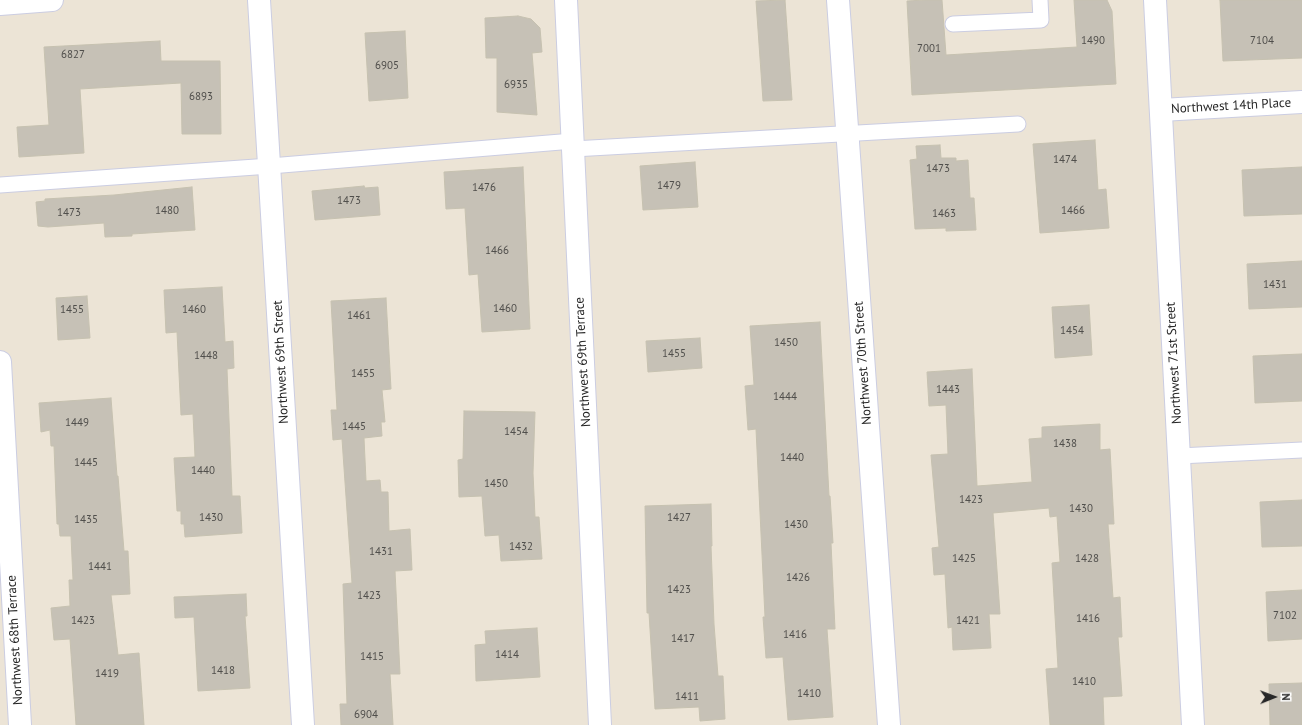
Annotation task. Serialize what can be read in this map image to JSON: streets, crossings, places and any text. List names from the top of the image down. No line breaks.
{"streets":{"street":["Northwest 14th Place","Northwest 69th Street","Northwest 69th Terrace","Northwest 70th Street","Northwest 71st Street","Northwest 68th Terrace"]},"crossings":[["Northwest 14th Place","Northwest 71st Street"]],"house_numbers":["1490","7104","7001","6827","6905","6935","6893","1474","1473","1479","1476","1473","1480","1466","1473","1463","1466","1431","1460","1455","1460","1461","1454","1450","1455","1448","1455","1443","1444","1449","1445","1454","1438","1440","1445","1440","1450","1423","1430","1430","1427","1435","1430","1432","1431","1425","1428","1441","1426","1423","1423","7102","1416","1423","1421","1416","1417","1414","1415","1418","1419","1410","1410","1411","6904"],"north":"right"}
